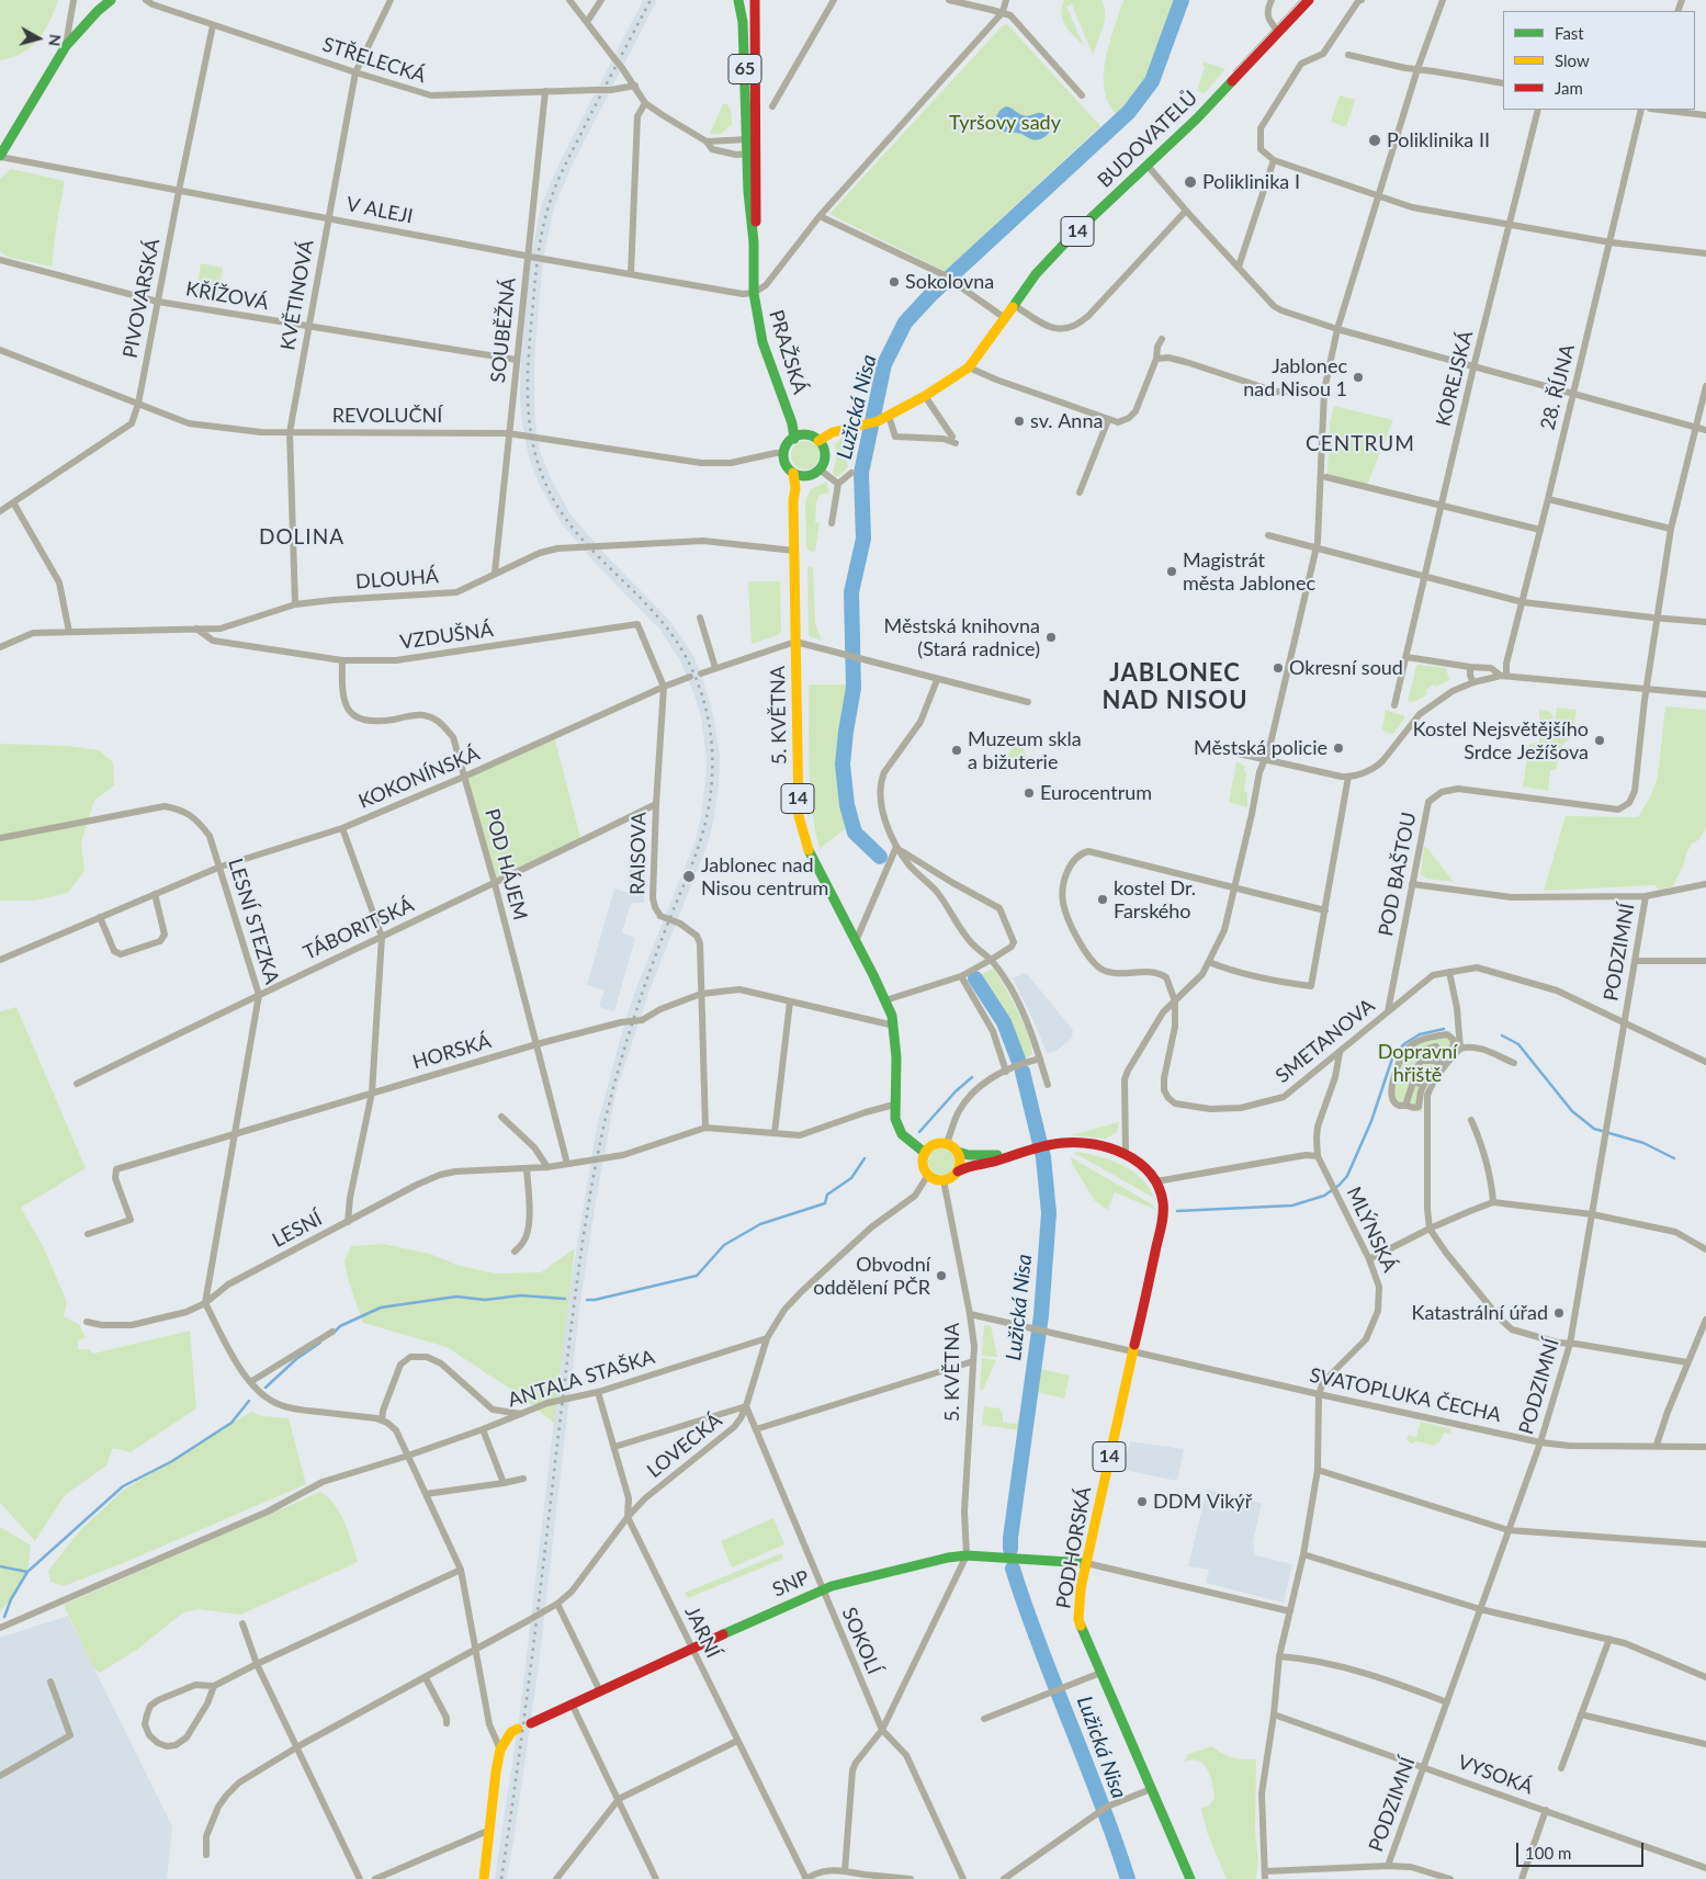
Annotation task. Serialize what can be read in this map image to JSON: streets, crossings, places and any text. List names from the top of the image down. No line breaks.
{"streets":{"main road":["65","BUDOVATELŮ","14","PRAŽSKÁ","5. KVĚTNA","PODHORSKÁ","SNP"],"street":["STŘELECKÁ","V ALEJI","KVĚTINOVÁ","KŘÍŽOVÁ","PIVOVARSKÁ","SOUBĚŽNÁ","KOREJSKÁ","28. ŘÍJNA","REVOLUČNÍ","DLOUHÁ","VZDUŠNÁ","KOKONÍNSKÁ","RAISOVA","POD HÁJEM","POD BAŠTOU","LESNÍ STEZKA","TÁBORITSKÁ","PODZIMNÍ","SMETANOVA","HORSKÁ","LESNÍ","MLÝNSKÁ","ANTALA STAŠKA","SVATOPLUKA ČECHA","LOVECKÁ","JARNÍ","SOKOLÍ","VYSOKÁ"]},"crossings":[["STŘELECKÁ","KVĚTINOVÁ"],["STŘELECKÁ","PIVOVARSKÁ"],["STŘELECKÁ","SOUBĚŽNÁ"],["65","PRAŽSKÁ"],["BUDOVATELŮ","14"],["V ALEJI","KVĚTINOVÁ"],["V ALEJI","PIVOVARSKÁ"],["V ALEJI","SOUBĚŽNÁ"],["V ALEJI","PRAŽSKÁ"],["14","PRAŽSKÁ"],["14","REVOLUČNÍ"],["14","5. KVĚTNA"],["14","LOVECKÁ"],["14","PODHORSKÁ"],["KVĚTINOVÁ","KŘÍŽOVÁ"],["KVĚTINOVÁ","REVOLUČNÍ"],["KVĚTINOVÁ","DLOUHÁ"],["KŘÍŽOVÁ","PIVOVARSKÁ"],["KŘÍŽOVÁ","SOUBĚŽNÁ"],["PIVOVARSKÁ","REVOLUČNÍ"],["SOUBĚŽNÁ","REVOLUČNÍ"],["SOUBĚŽNÁ","DLOUHÁ"],["PRAŽSKÁ","REVOLUČNÍ"],["PRAŽSKÁ","5. KVĚTNA"],["REVOLUČNÍ","5. KVĚTNA"],["DLOUHÁ","VZDUŠNÁ"],["DLOUHÁ","5. KVĚTNA"],["VZDUŠNÁ","KOKONÍNSKÁ"],["VZDUŠNÁ","RAISOVA"],["VZDUŠNÁ","POD HÁJEM"],["5. KVĚTNA","HORSKÁ"],["5. KVĚTNA","LESNÍ"],["5. KVĚTNA","SVATOPLUKA ČECHA"],["5. KVĚTNA","LOVECKÁ"],["5. KVĚTNA","SNP"],["KOKONÍNSKÁ","RAISOVA"],["KOKONÍNSKÁ","POD HÁJEM"],["KOKONÍNSKÁ","LESNÍ STEZKA"],["RAISOVA","TÁBORITSKÁ"],["RAISOVA","HORSKÁ"],["RAISOVA","LESNÍ"],["POD HÁJEM","TÁBORITSKÁ"],["POD HÁJEM","HORSKÁ"],["POD HÁJEM","LESNÍ"],["POD BAŠTOU","SMETANOVA"],["LESNÍ STEZKA","TÁBORITSKÁ"],["LESNÍ STEZKA","HORSKÁ"],["LESNÍ STEZKA","LESNÍ"],["PODZIMNÍ","SMETANOVA"],["PODZIMNÍ","SVATOPLUKA ČECHA"],["PODZIMNÍ","VYSOKÁ"],["MLÝNSKÁ","SVATOPLUKA ČECHA"],["ANTALA STAŠKA","LOVECKÁ"],["ANTALA STAŠKA","JARNÍ"],["SVATOPLUKA ČECHA","PODHORSKÁ"],["LOVECKÁ","JARNÍ"],["LOVECKÁ","SOKOLÍ"],["PODHORSKÁ","SNP"],["SNP","JARNÍ"],["SNP","SOKOLÍ"]],"districts":["CENTRUM","DOLINA","JABLONEC NAD NISOU"],"water":["Lužická Nisa"],"parks":["Tyršovy sady","Dopravní hřiště"],"places":["Poliklinika II","Poliklinika I","Sokolovna","Jablonec nad Nisou 1","sv. Anna","Magistrát města Jablonec","Městská knihovna (Stará radnice)","Okresní soud","Kostel Nejsvětějšího Srdce Ježíšova","Městská policie","Muzeum skla a bižuterie","Eurocentrum","Jablonec nad Nisou centrum","kostel Dr. Farského","Obvodní oddělení PČR","Katastrální úřad","DDM Vikýř"],"legend":["Fast","Slow","Jam"],"scale_bar":"100 m","north":"right"}
